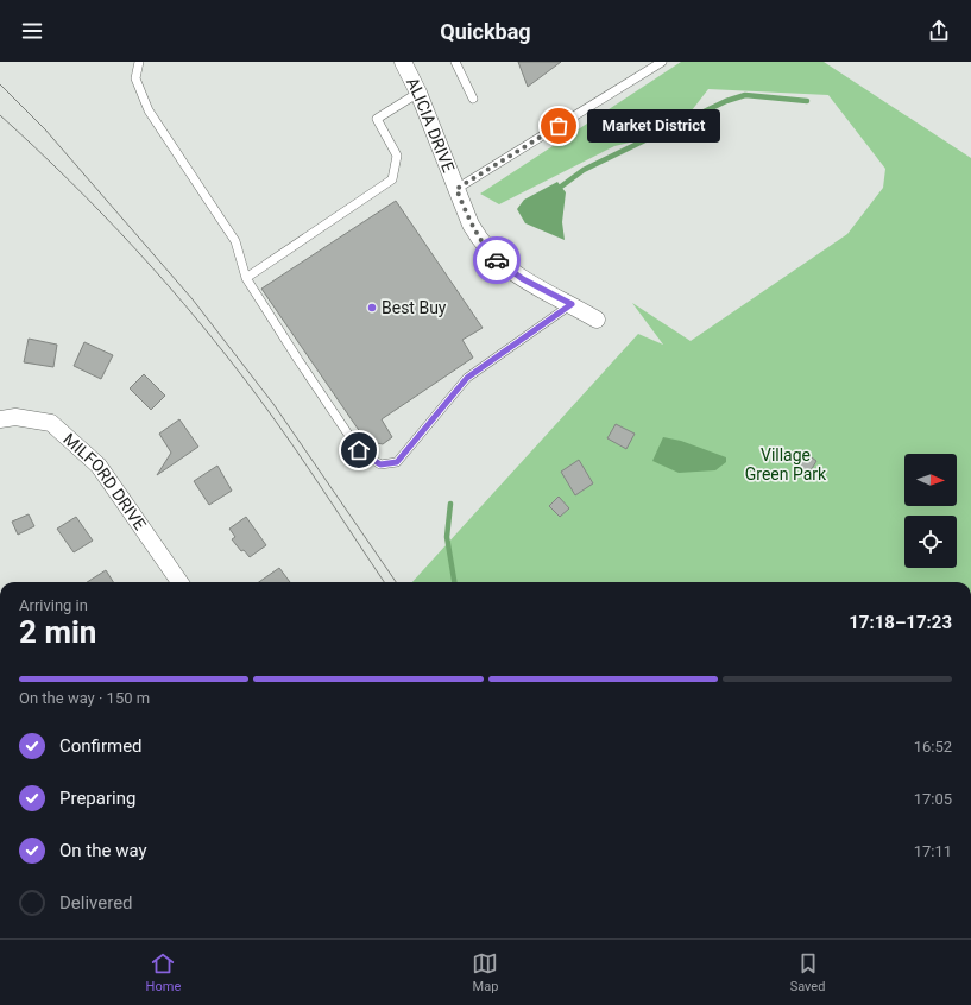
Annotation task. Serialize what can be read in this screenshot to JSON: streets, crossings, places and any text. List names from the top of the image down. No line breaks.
{"streets":{"street":["ALICIA DRIVE","MILFORD DRIVE"]},"parks":["Village Green Park"],"places":["Market District","Best Buy"],"north":"right","page":{"header":"Quickbag","bubble":"Market District","heading":["2 min","Arriving in","17:18–17:23"],"bar":"On the way · 150 m","list":[["Confirmed","16:52"],["Preparing","17:05"],["On the way","17:11"],"Delivered"],"tabs":["Home","Map","Saved"]}}
